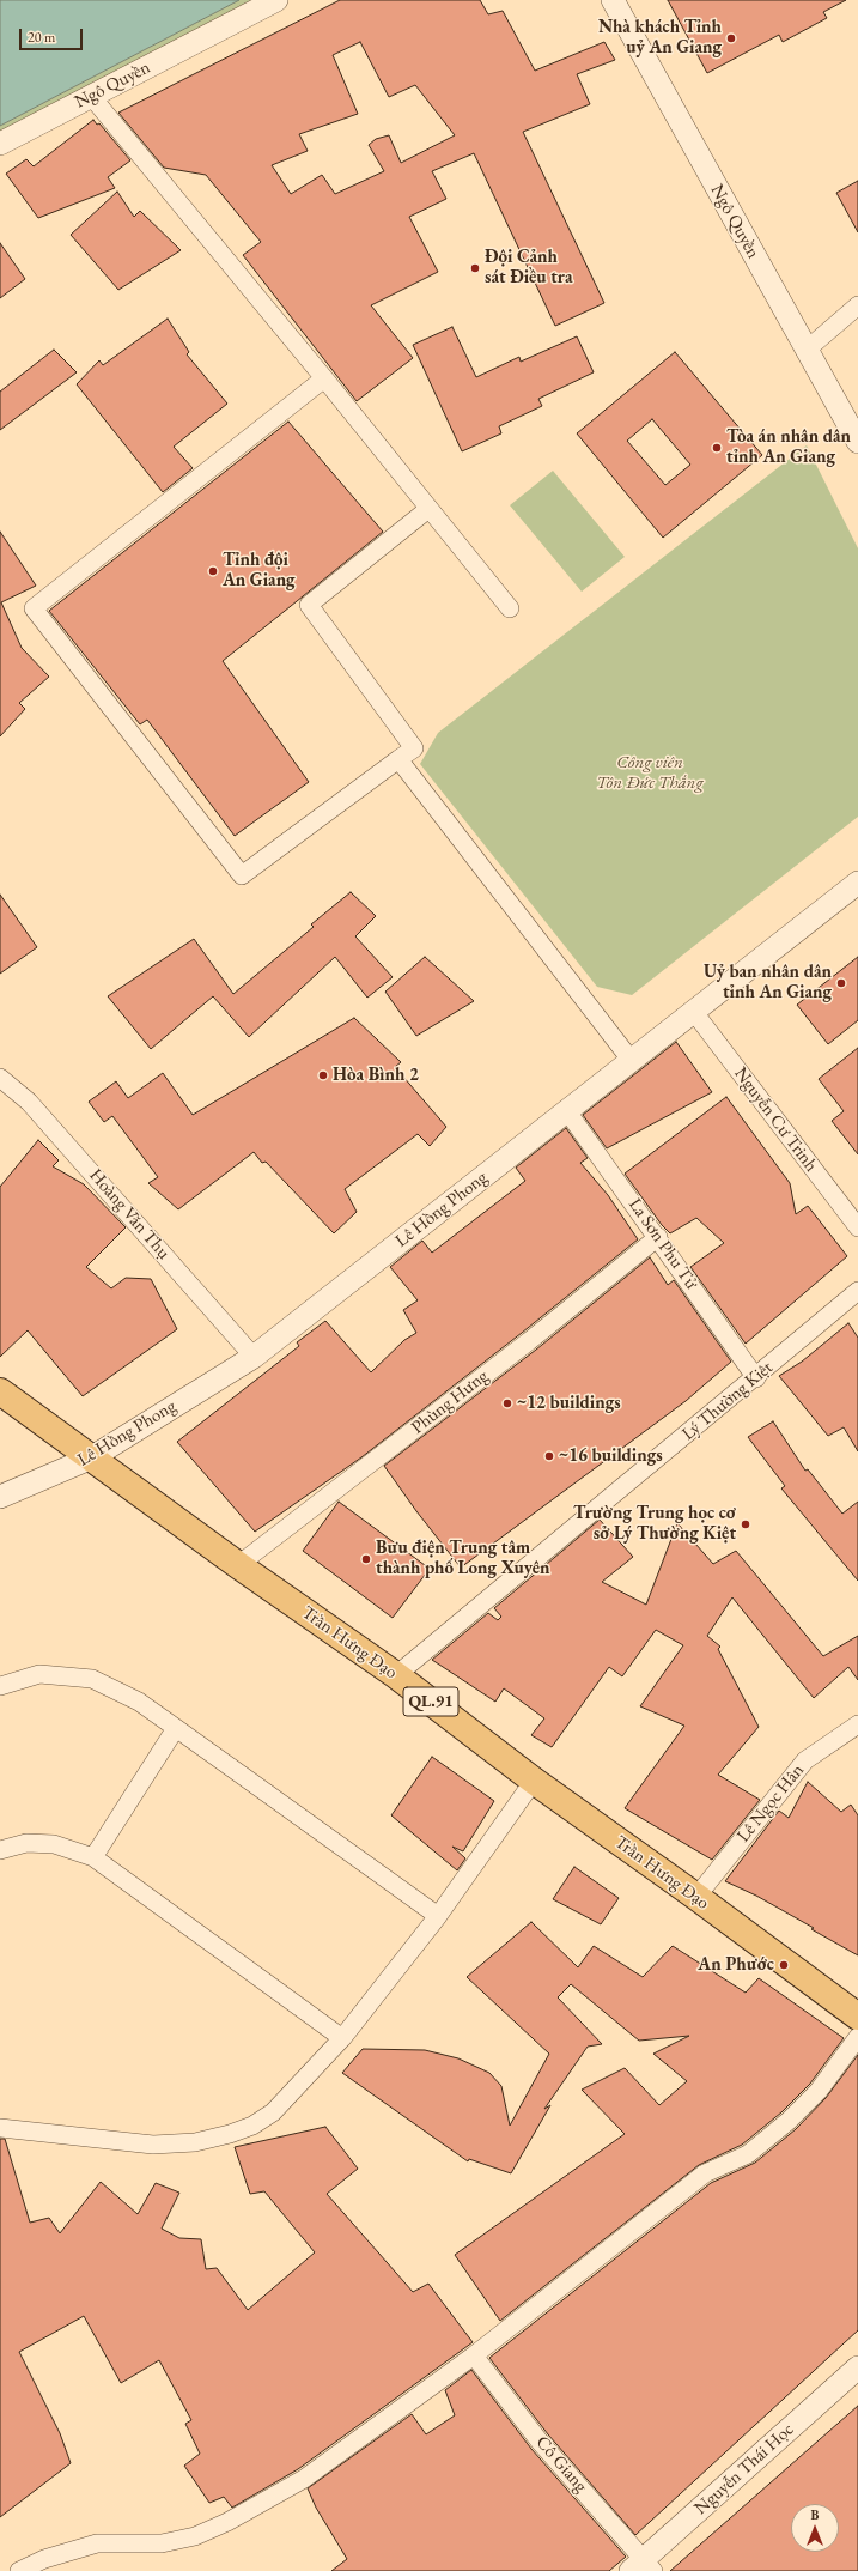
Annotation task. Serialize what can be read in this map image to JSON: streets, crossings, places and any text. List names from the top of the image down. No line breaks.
{"streets":{"highway":["Trần Hưng Đạo","QL.91"],"street":["Ngô Quyền","Nguyễn Cư Trinh","Lê Hồng Phong","Hoàng Văn Thụ","La Sơn Phu Tử","Lý Thường Kiệt","Phùng Hưng","Lê Ngọc Hân","Cô Giang","Nguyễn Thái Học"]},"crossings":[["Nguyễn Cư Trinh","Lê Hồng Phong"],["Lê Hồng Phong","Hoàng Văn Thụ"],["Lê Hồng Phong","La Sơn Phu Tử"],["Lê Hồng Phong","Trần Hưng Đạo"],["La Sơn Phu Tử","Lý Thường Kiệt"],["La Sơn Phu Tử","Phùng Hưng"],["Lý Thường Kiệt","Trần Hưng Đạo"],["Phùng Hưng","Trần Hưng Đạo"],["Trần Hưng Đạo","Lê Ngọc Hân"],["Cô Giang","Nguyễn Thái Học"]],"parks":["Công viên Tôn Đức Thắng"],"places":["Nhà khách Tỉnh uỷ An Giang","Đội Cảnh sát Điều tra","Tòa án nhân dân tỉnh An Giang","Tỉnh đội An Giang","Uỷ ban nhân dân tỉnh An Giang","Hòa Bình 2","~12 buildings","~16 buildings","Trường Trung học cơ sở Lý Thường Kiệt","Bưu điện Trung tâm thành phố Long Xuyên","An Phước"],"scale_bar":"20 m","north":"top"}
